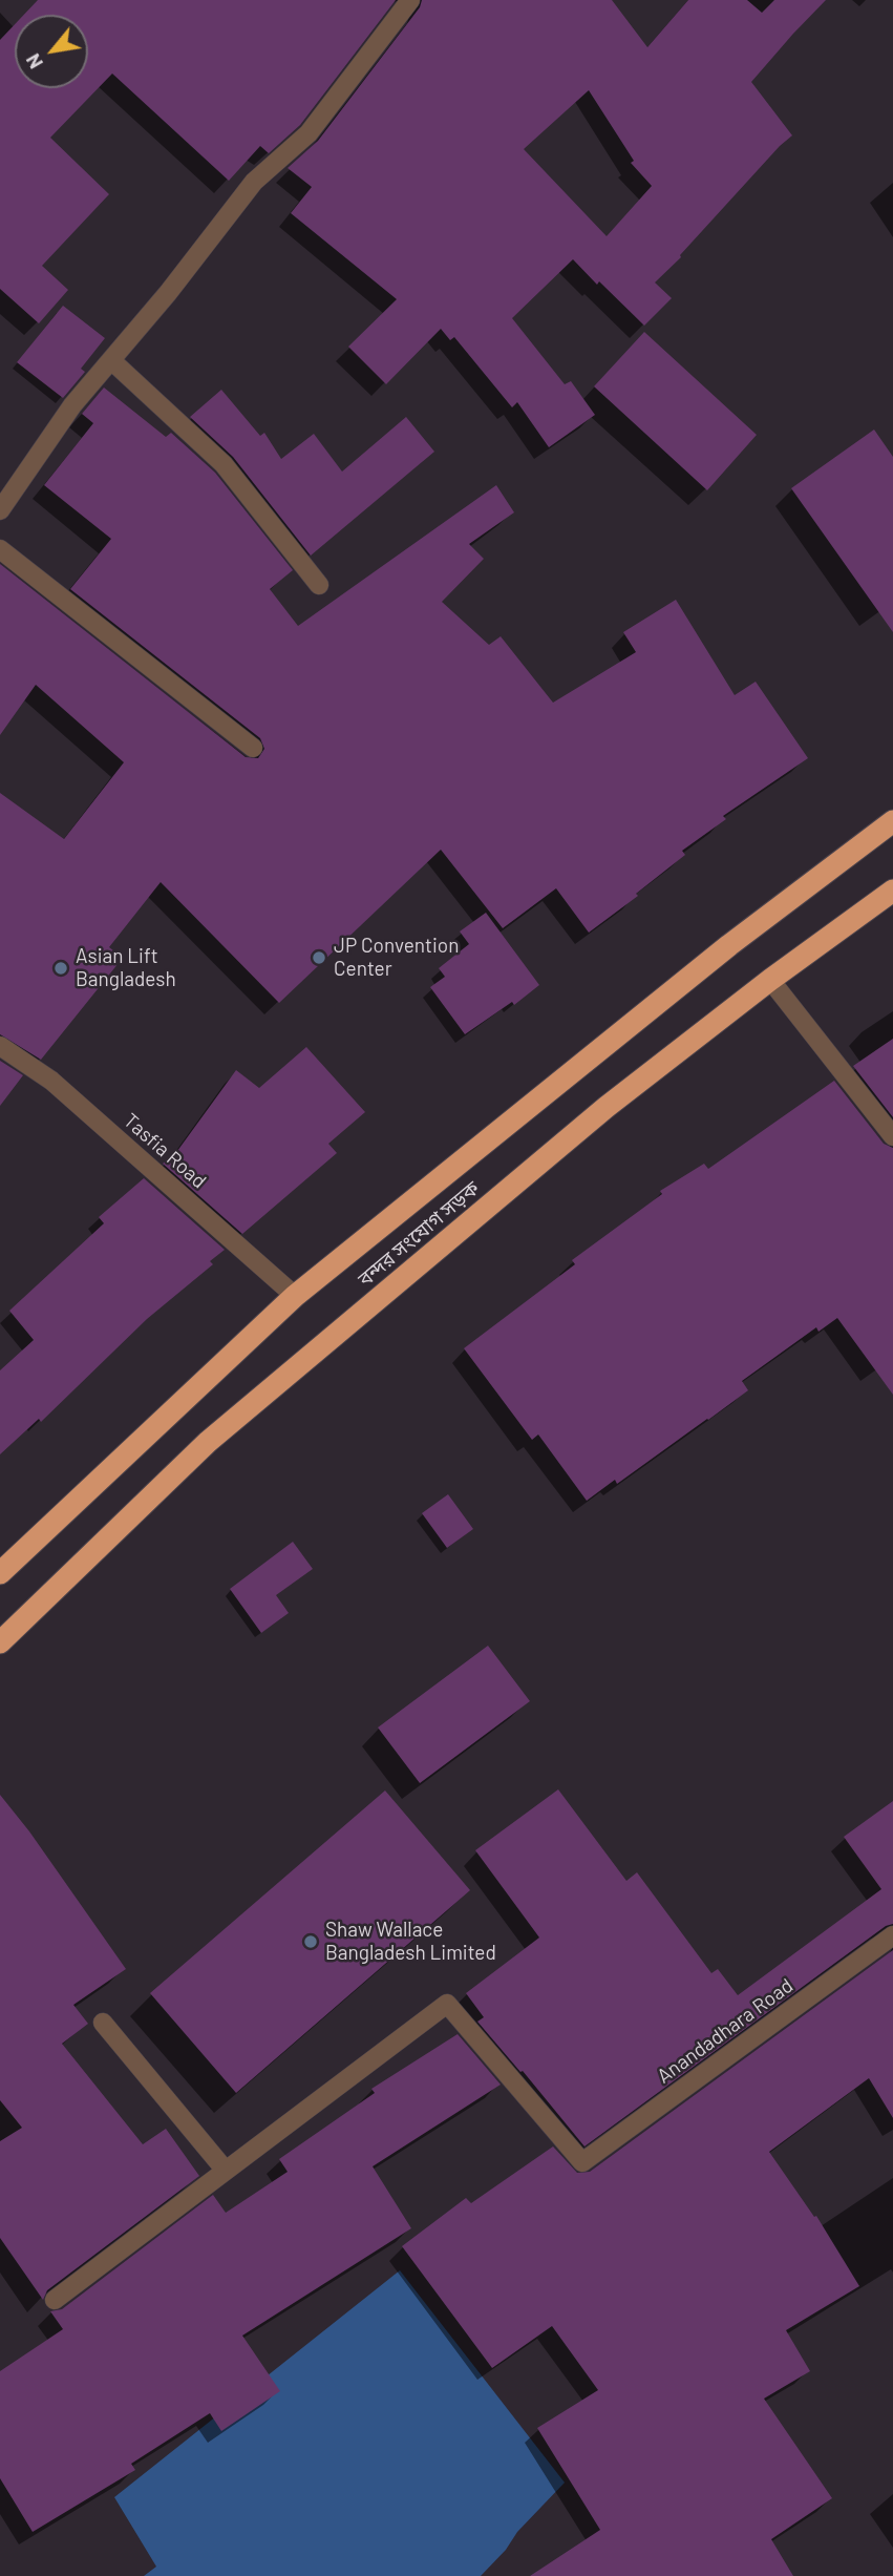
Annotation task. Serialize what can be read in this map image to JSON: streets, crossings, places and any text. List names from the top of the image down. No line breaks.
{"streets":{"highway":["বন্দর সংযোগ সড়ক"],"street":["Tasfia Road","Anandadhara Road"]},"crossings":[["Tasfia Road","বন্দর সংযোগ সড়ক"]],"places":["JP Convention Center","Asian Lift Bangladesh","Shaw Wallace Bangladesh Limited"],"north":"bottom left"}
